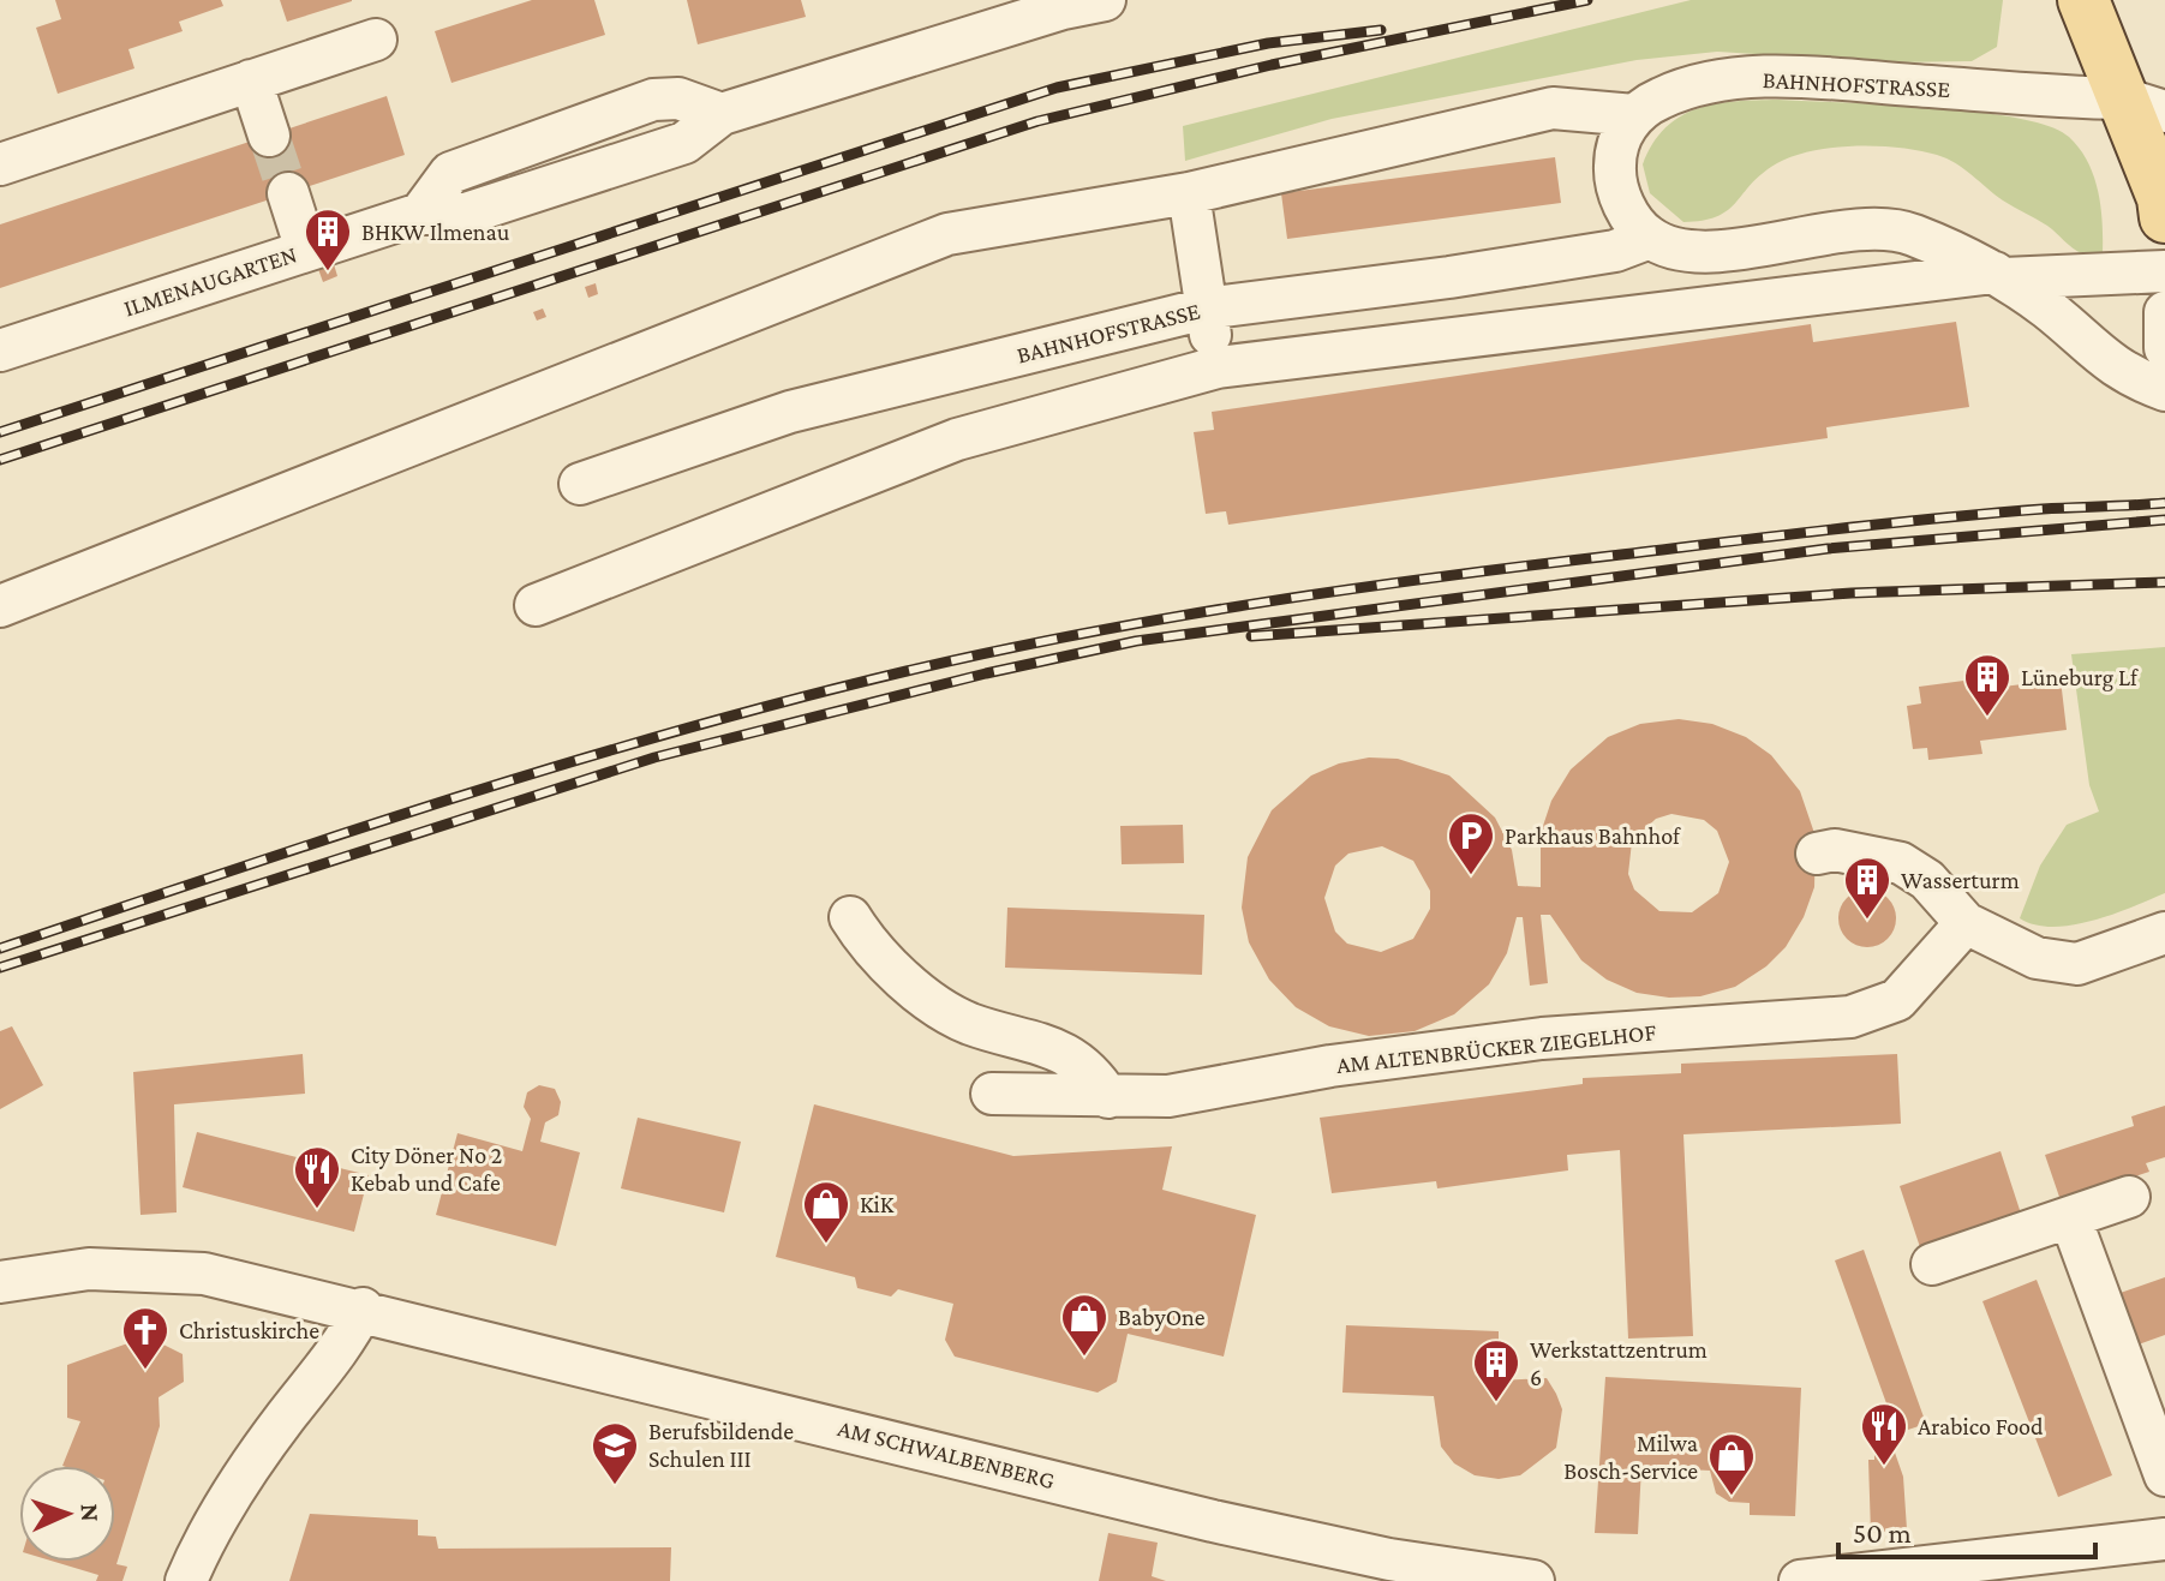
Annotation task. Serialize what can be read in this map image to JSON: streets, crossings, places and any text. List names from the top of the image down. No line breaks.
{"streets":{"street":["BAHNHOFSTRASSE","ILMENAUGARTEN","AM ALTENBRÜCKER ZIEGELHOF","AM SCHWALBENBERG"]},"places":{"building":["BHKW Ilmenau","Lüneburg Lf","Wasserturm","Werkstattzentrum 6"],"parking":["Parkhaus Bahnhof"],"restaurant":["City Döner No 2 Kebab und Cafe","Arabico Food"],"shop":["KiK","BabyOne","Milwa Bosch-Service"],"church":["Christuskirche"],"school or university":["Berufsbildende Schulen III"]},"scale_bar":"50 m","north":"right"}
